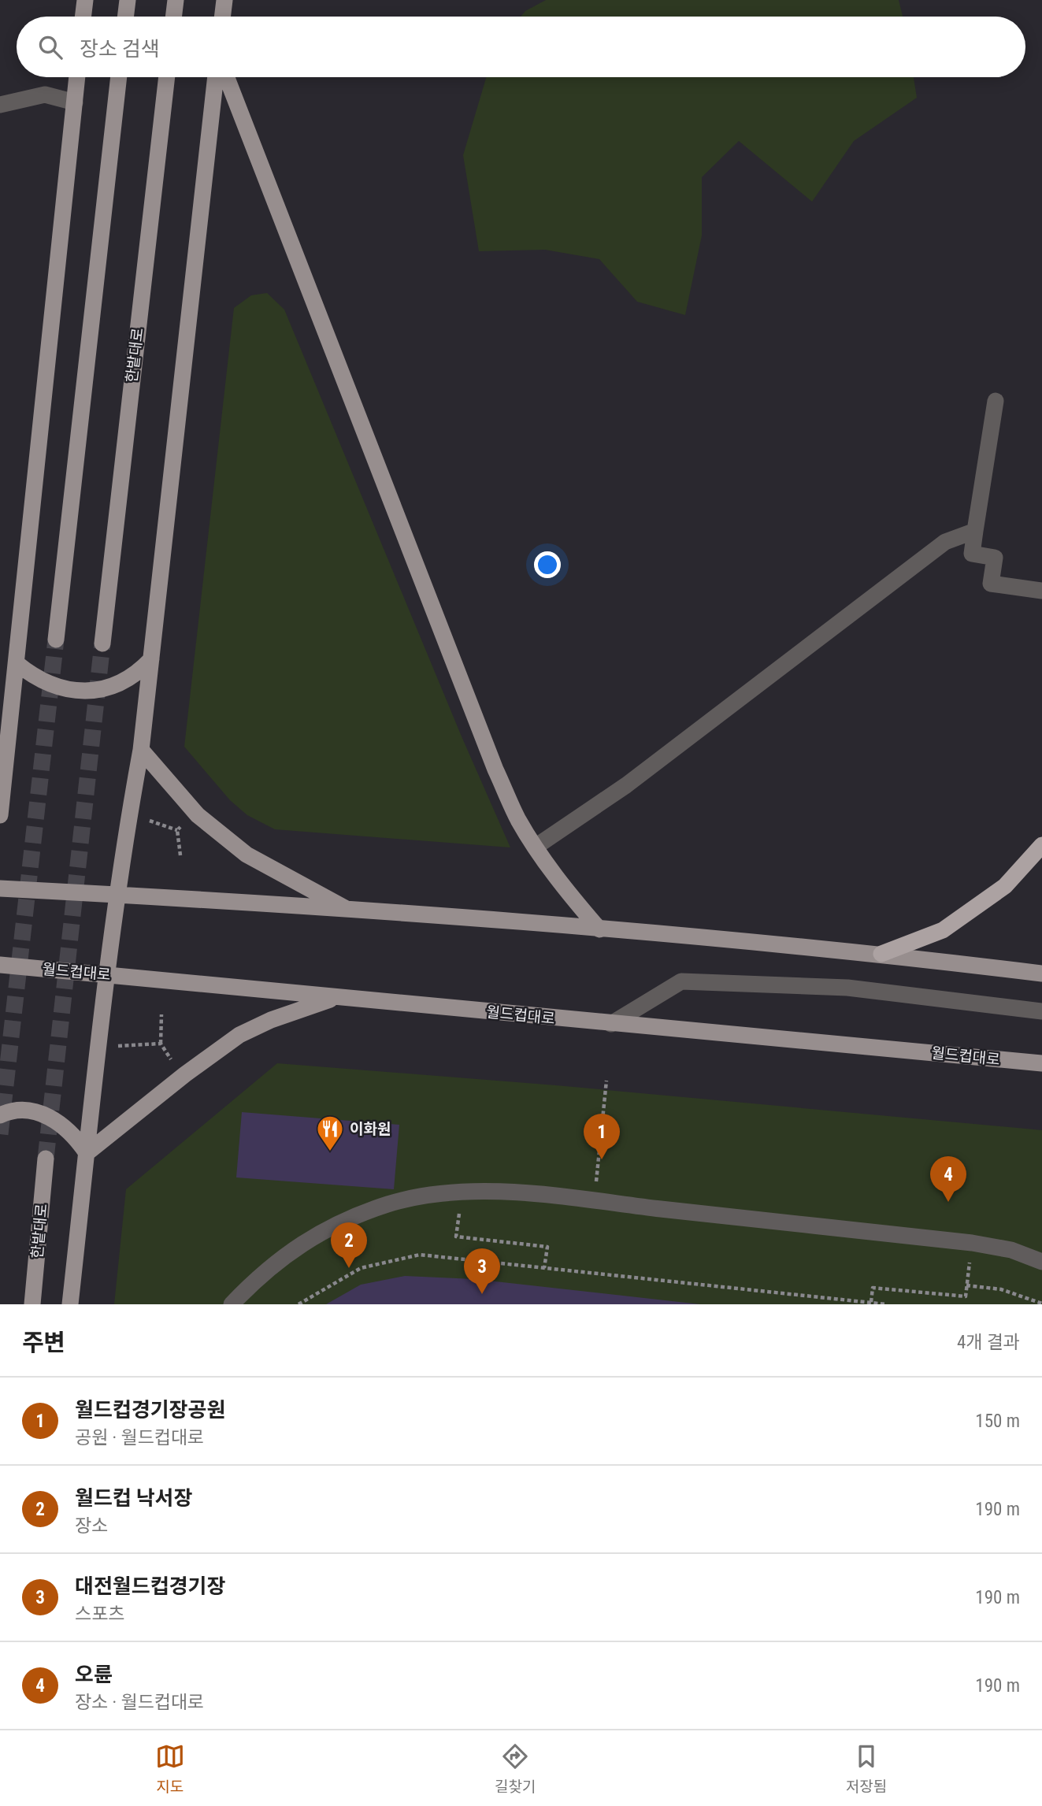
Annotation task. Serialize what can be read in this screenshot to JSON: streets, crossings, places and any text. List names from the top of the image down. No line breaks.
{"streets":{"main road":["한밭대로","월드컵대로"]},"places":{"restaurant":["이화원"]},"page":{"search":"장소 검색","pins":["1","4","2","3"],"heading":["주변","4개 결과"],"list":[{"mark":"1","name":"월드컵경기장공원","note":"공원 · 월드컵대로","value":"150 m"},{"mark":"2","name":"월드컵 낙서장","note":"장소","value":"190 m"},{"mark":"3","name":"대전월드컵경기장","note":"스포츠","value":"190 m"},{"mark":"4","name":"오륜","note":"장소 · 월드컵대로","value":"190 m"}],"nav":["지도","길찾기","저장됨"]}}
